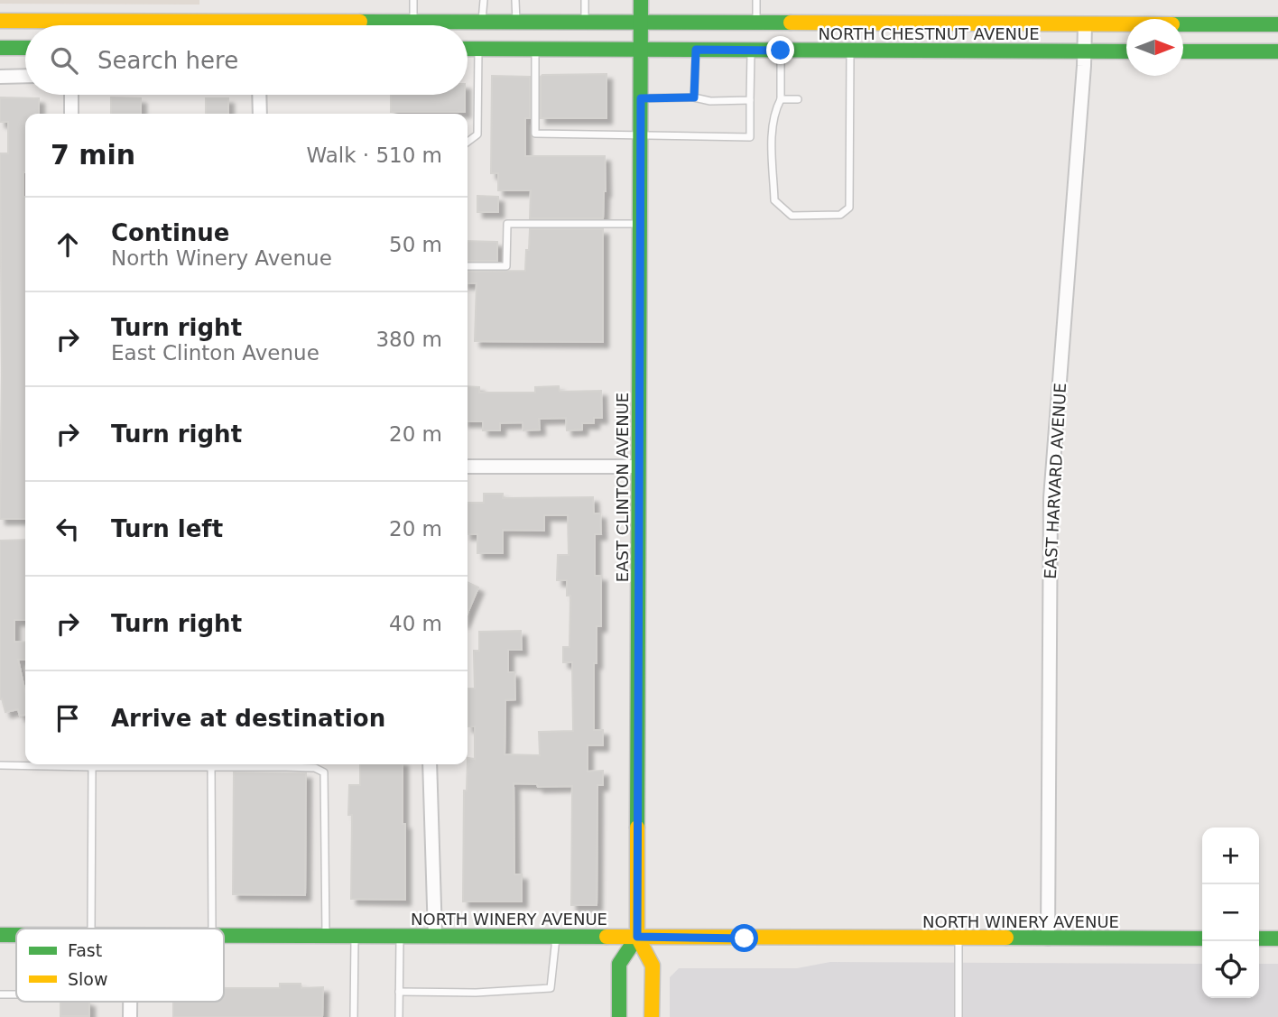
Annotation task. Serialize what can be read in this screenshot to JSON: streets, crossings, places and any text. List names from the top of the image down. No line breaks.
{"streets":{"main road":["NORTH CHESTNUT AVENUE","EAST CLINTON AVENUE","NORTH WINERY AVENUE"],"street":["EAST HARVARD AVENUE"]},"crossings":[["NORTH CHESTNUT AVENUE","EAST HARVARD AVENUE"],["NORTH CHESTNUT AVENUE","EAST CLINTON AVENUE"],["EAST HARVARD AVENUE","NORTH WINERY AVENUE"],["EAST CLINTON AVENUE","NORTH WINERY AVENUE"]],"legend":["Fast","Slow"],"north":"right","page":{"search":"Search here","heading":["7 min","Walk · 510 m"],"list":[["Continue","North Winery Avenue","50 m"],["Turn right","East Clinton Avenue","380 m"],["Turn right","20 m"],["Turn left","20 m"],["Turn right","40 m"],"Arrive at destination"],"map_buttons":["+","−"]}}
